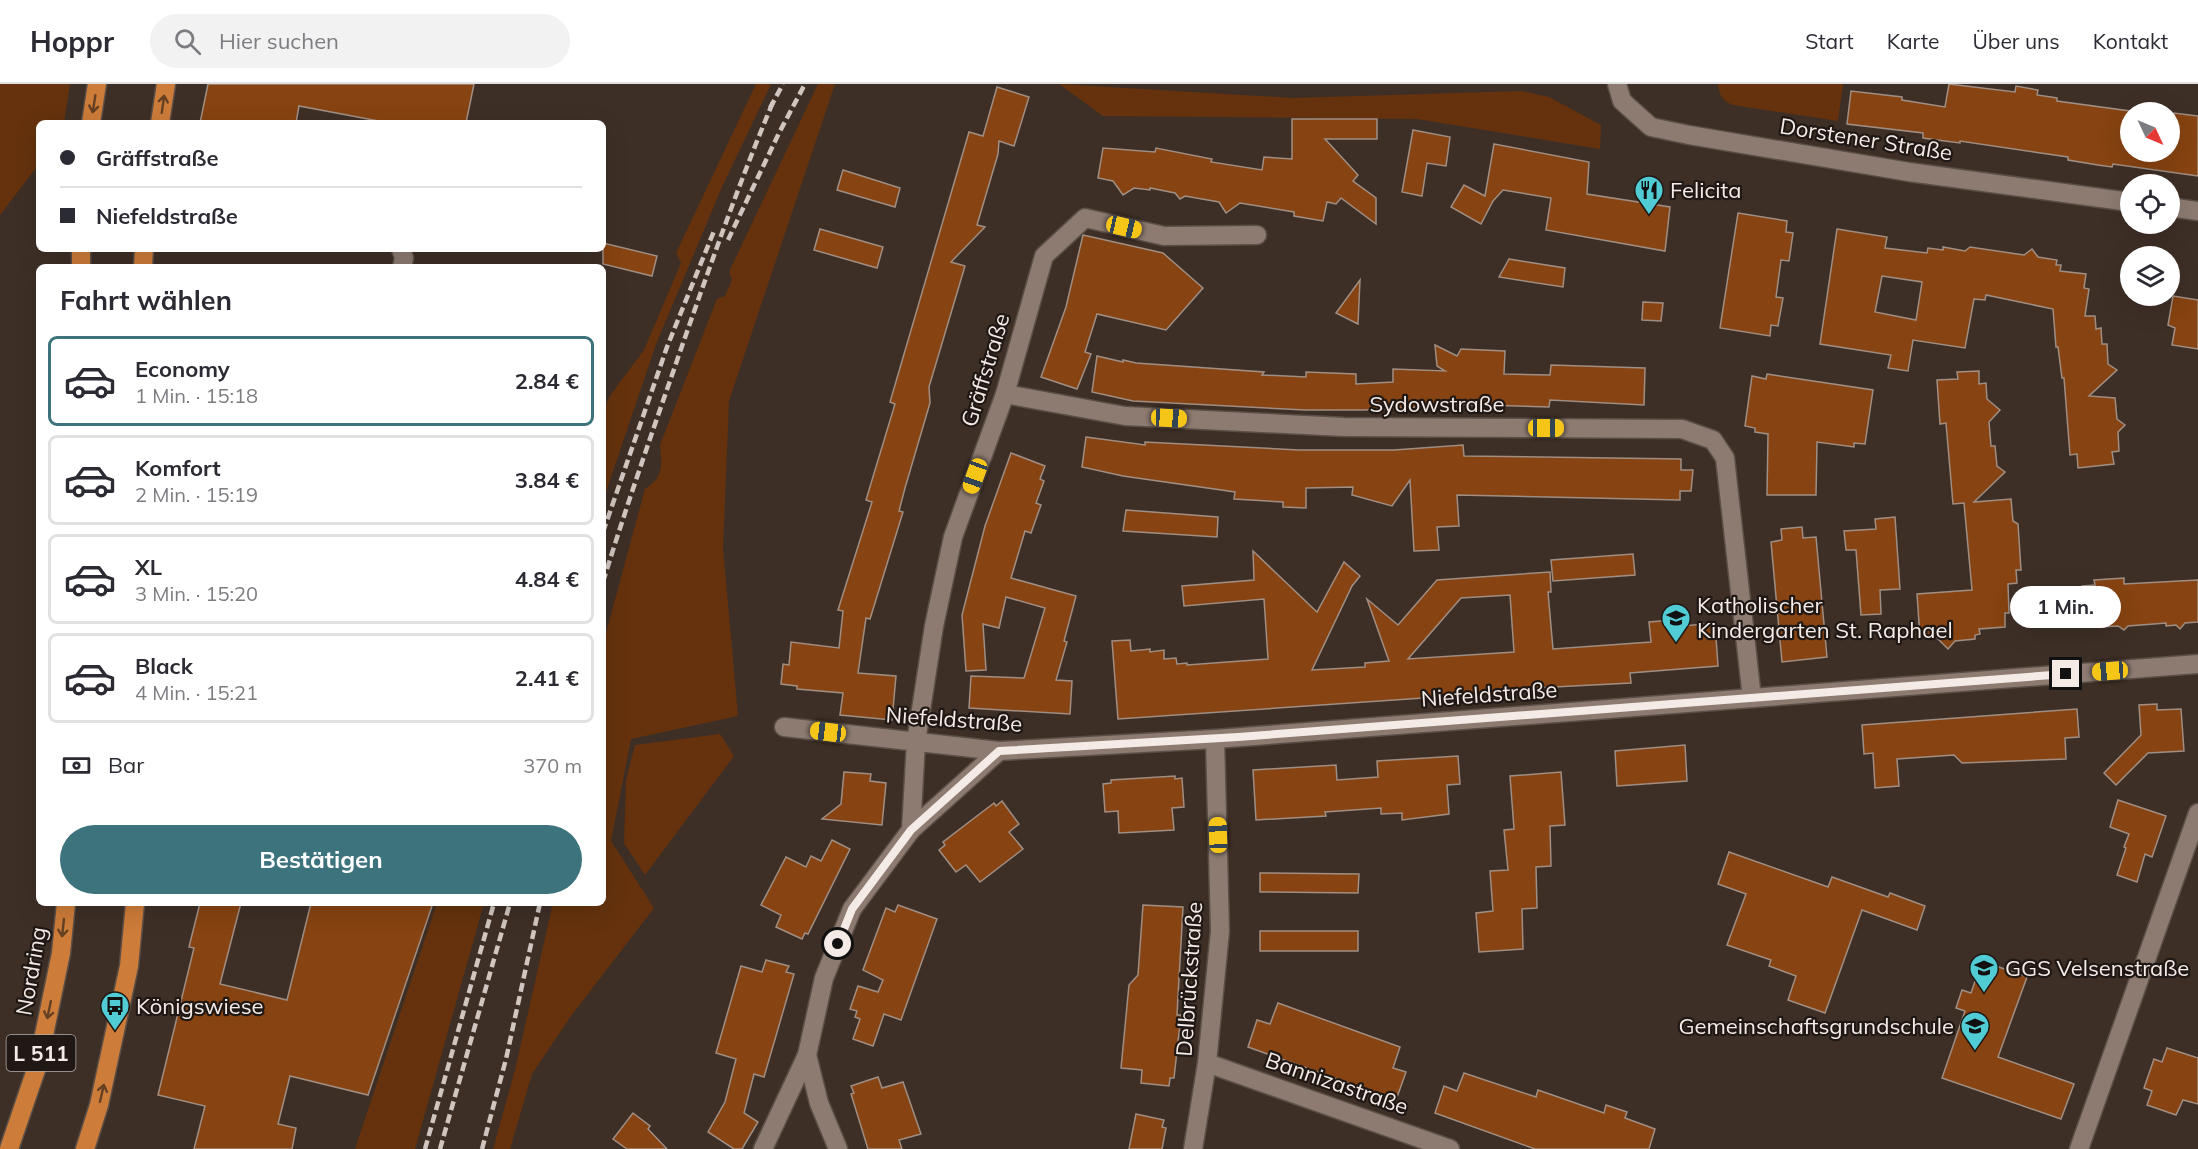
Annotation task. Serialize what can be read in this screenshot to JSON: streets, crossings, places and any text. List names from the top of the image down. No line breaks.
{"streets":{"main road":["Nordring","L 511"],"street":["Dorstener Straße","Gräffstraße","Sydowstraße","Niefeldstraße","Delbrückstraße","Bannizastraße"]},"crossings":[["Gräffstraße","Sydowstraße"],["Gräffstraße","Niefeldstraße"],["Sydowstraße","Niefeldstraße"],["Niefeldstraße","Delbrückstraße"],["Delbrückstraße","Bannizastraße"]],"places":{"restaurant":["Felicita"],"school or university":["Katholischer Kindergarten St. Raphael","GGS Velsenstraße","Gemeinschaftsgrundschule"],"bus stop":["Königswiese"]},"north":"bottom right","page":{"header":"Hoppr","search":"Hier suchen","nav":["Start","Karte","Über uns","Kontakt"],"banner":["Gräffstraße","Niefeldstraße"],"heading":"Fahrt wählen","list":[{"name":"Economy","note":"1 Min. · 15:18","value":"2.84 €"},{"name":"Komfort","note":"2 Min. · 15:19","value":"3.84 €"},{"name":"XL","note":"3 Min. · 15:20","value":"4.84 €"},{"name":"Black","note":"4 Min. · 15:21","value":"2.41 €"}],"bubble":"1 Min.","pay":["Bar","370 m"],"buttons":"Bestätigen"}}
